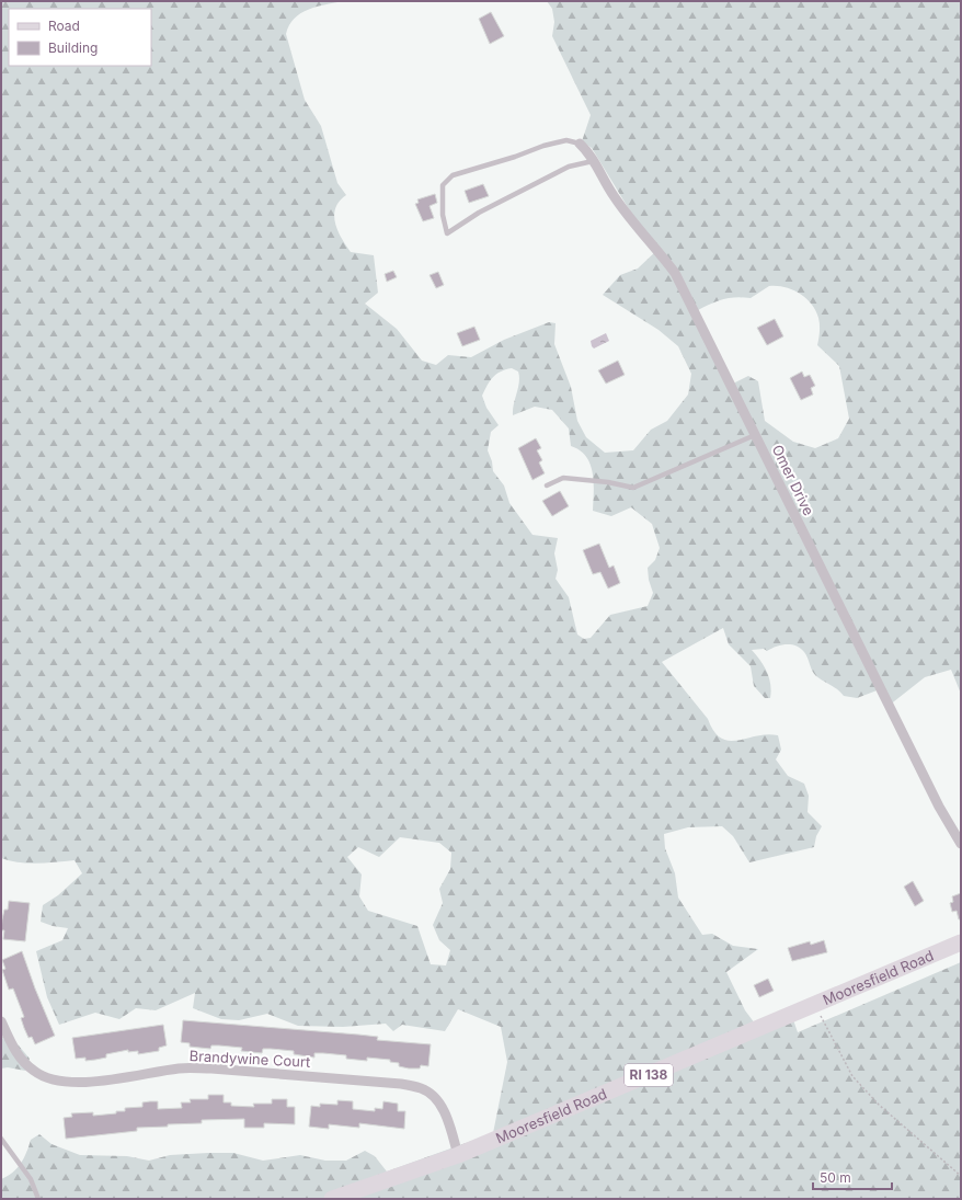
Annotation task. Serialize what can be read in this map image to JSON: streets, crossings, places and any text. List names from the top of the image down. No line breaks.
{"streets":{"main road":["Mooresfield Road","RI 138"],"street":["Omer Drive","Brandywine Court"]},"crossings":[["Mooresfield Road","Brandywine Court"]],"legend":["Road","Building"],"scale_bar":"50 m"}
